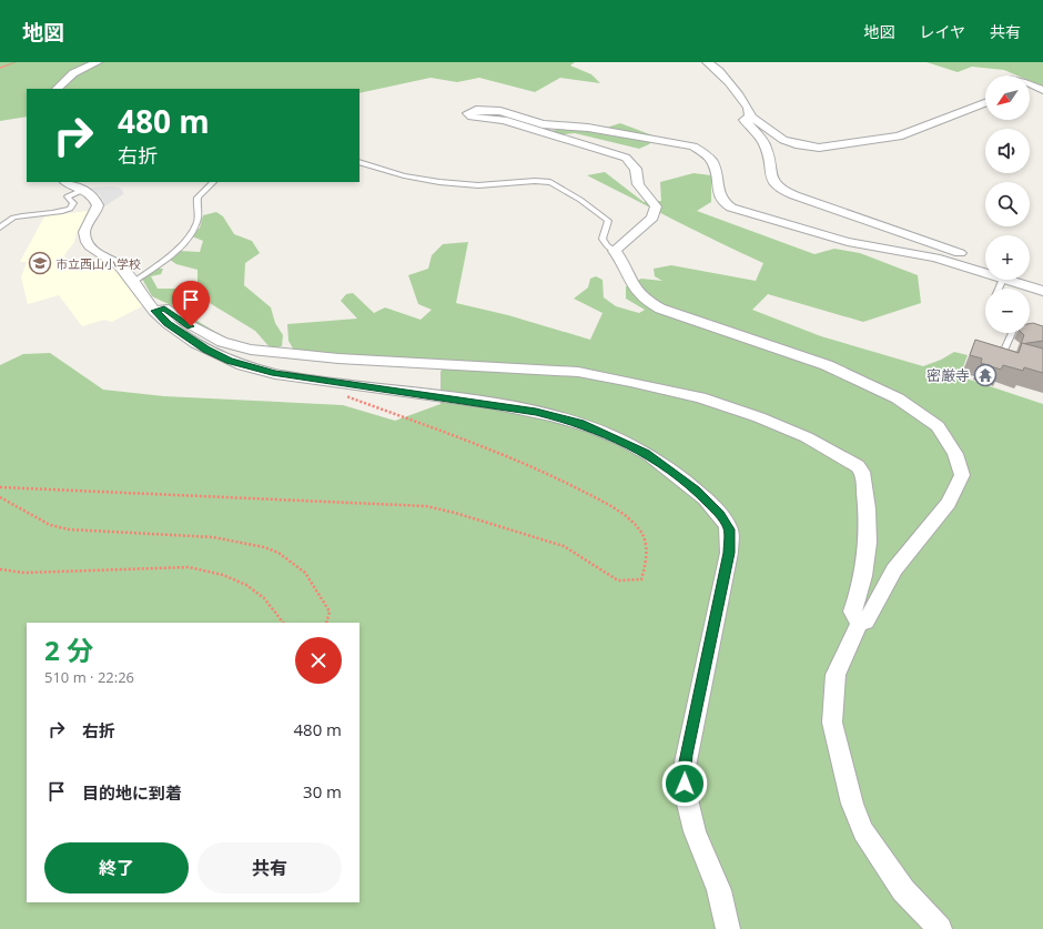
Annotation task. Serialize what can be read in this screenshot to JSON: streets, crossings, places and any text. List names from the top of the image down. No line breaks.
{"places":{"school or university":["市立西山小学校"],"temple":["密厳寺"]},"north":"bottom left","page":{"header":"地図","nav":["地図","レイヤ","共有"],"map_buttons":["+","−"],"turn":["480 m","右折"],"heading":["2 分","510 m · 22:26"],"list":[{"name":"右折","value":"480 m"},{"name":"目的地に到着","value":"30 m"}],"buttons":["終了","共有"]}}
